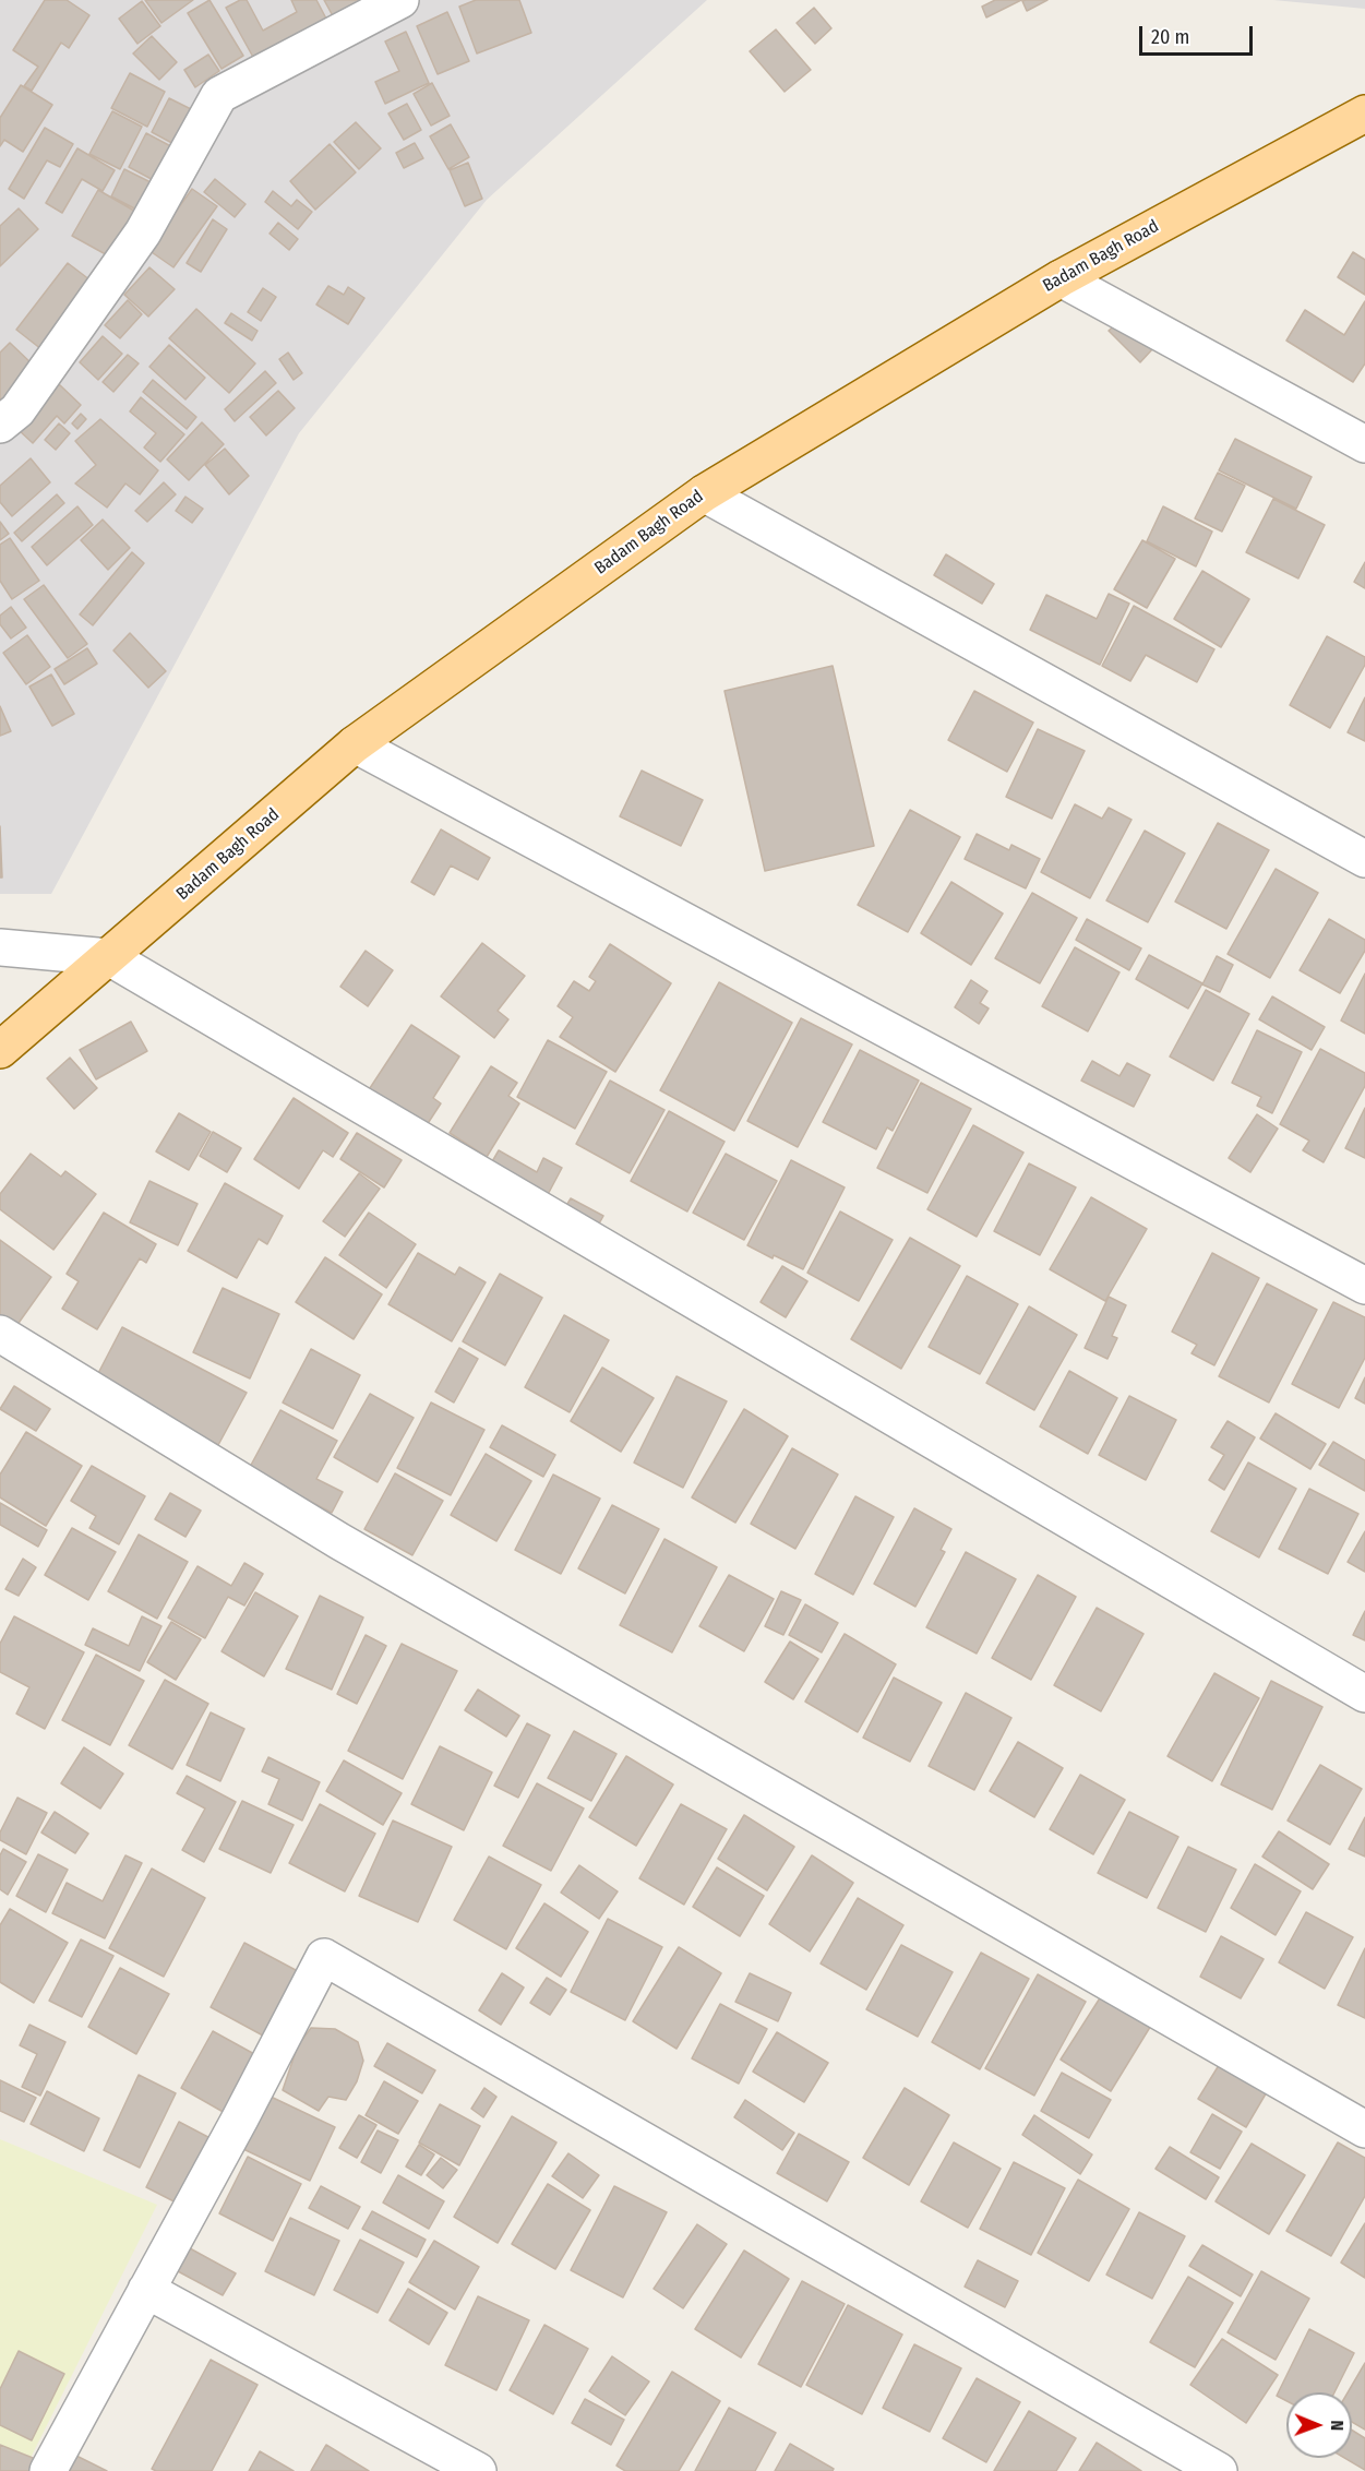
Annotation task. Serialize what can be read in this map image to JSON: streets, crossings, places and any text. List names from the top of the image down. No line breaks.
{"streets":{"main road":["Badam Bagh Road"]},"scale_bar":"20 m","north":"right"}
